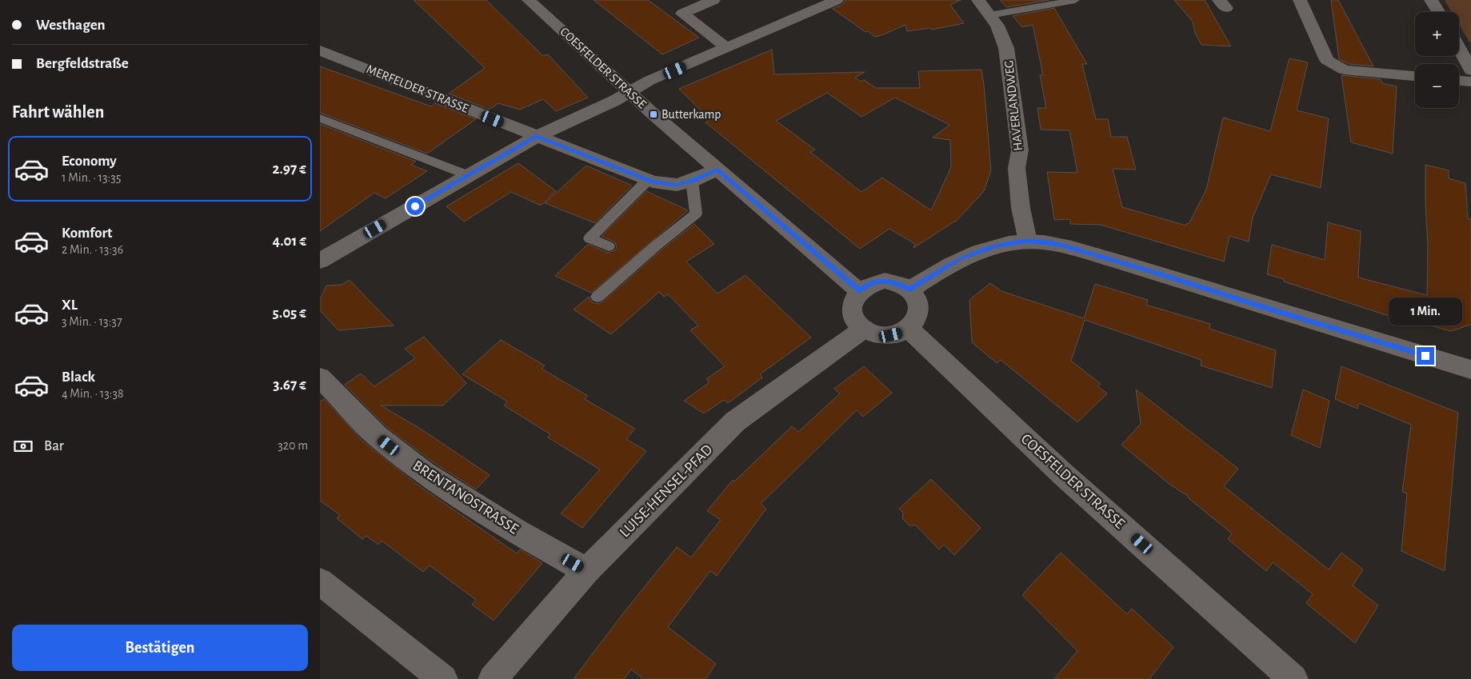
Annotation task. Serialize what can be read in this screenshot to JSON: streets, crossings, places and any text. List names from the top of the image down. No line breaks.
{"streets":{"street":["COESFELDER STRASSE","MERFELDER STRASSE","HAVERLANDWEG","LUISE-HENSEL-PFAD","BRENTANOSTRASSE"]},"crossings":[["COESFELDER STRASSE","MERFELDER STRASSE"],["COESFELDER STRASSE","LUISE-HENSEL-PFAD"],["LUISE-HENSEL-PFAD","BRENTANOSTRASSE"]],"places":{"transit":["Butterkamp"]},"page":{"banner":["Westhagen","Bergfeldstraße"],"map_buttons":["+","−"],"heading":"Fahrt wählen","list":[{"name":"Economy","note":"1 Min. · 13:35","value":"2.97 €"},{"name":"Komfort","note":"2 Min. · 13:36","value":"4.01 €"},{"name":"XL","note":"3 Min. · 13:37","value":"5.05 €"},{"name":"Black","note":"4 Min. · 13:38","value":"3.67 €"}],"bubble":"1 Min.","pay":["Bar","320 m"],"buttons":"Bestätigen"}}
